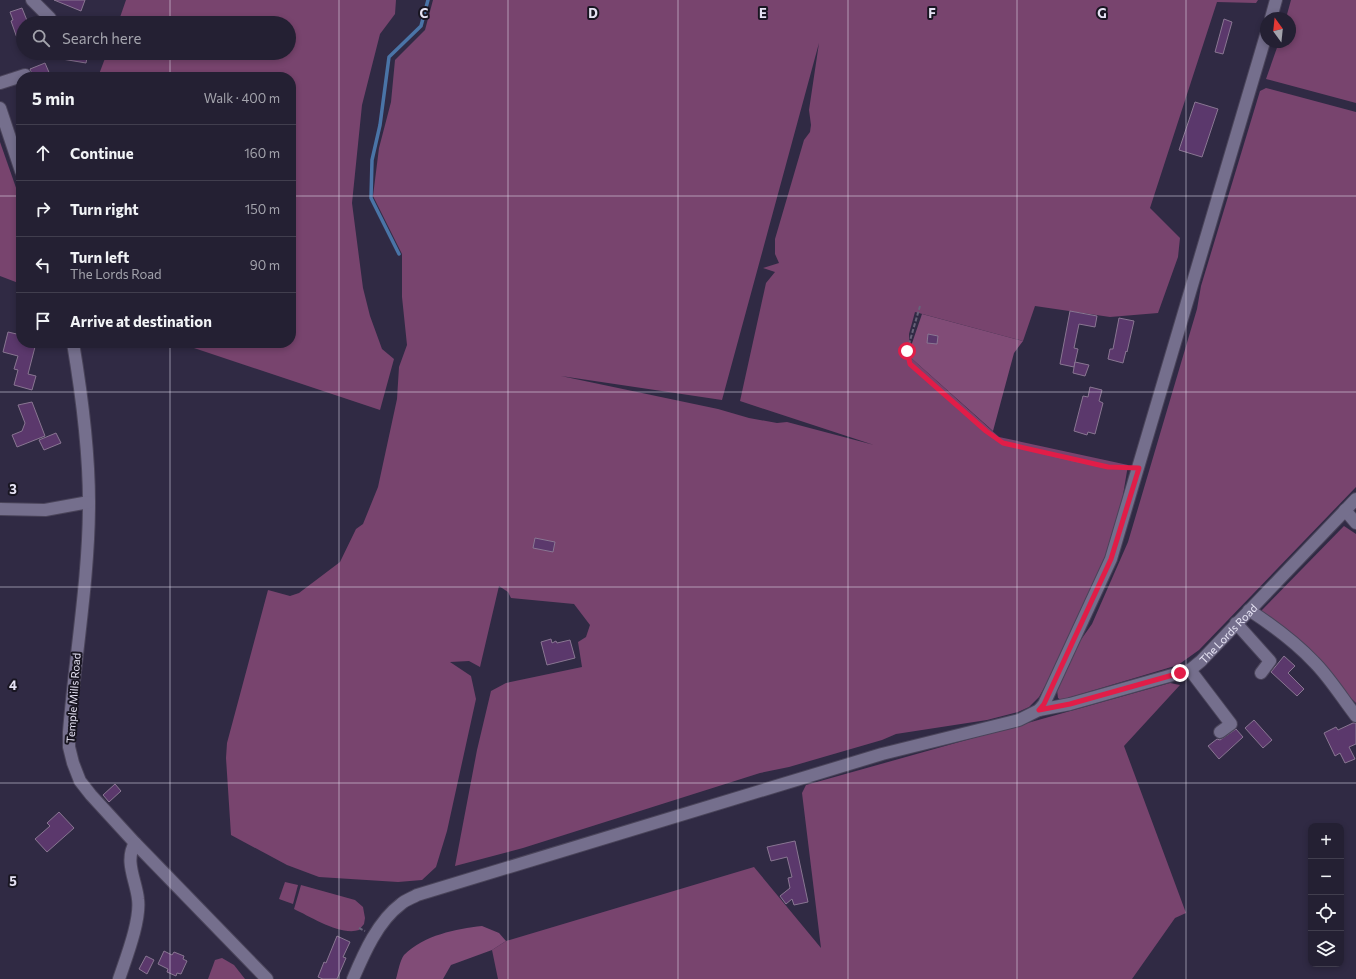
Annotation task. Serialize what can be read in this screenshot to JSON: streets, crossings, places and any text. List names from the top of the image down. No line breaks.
{"streets":{"street":["The Lords Road","Temple Mills Road"]},"north":"top","page":{"search":"Search here","heading":["5 min","Walk · 400 m"],"list":[["Continue","160 m"],["Turn right","150 m"],["Turn left","The Lords Road","90 m"],"Arrive at destination"],"map_buttons":["+","−"]},"grid":{"columns":["C","D","E","F","G"],"rows":["3","4","5"]}}
